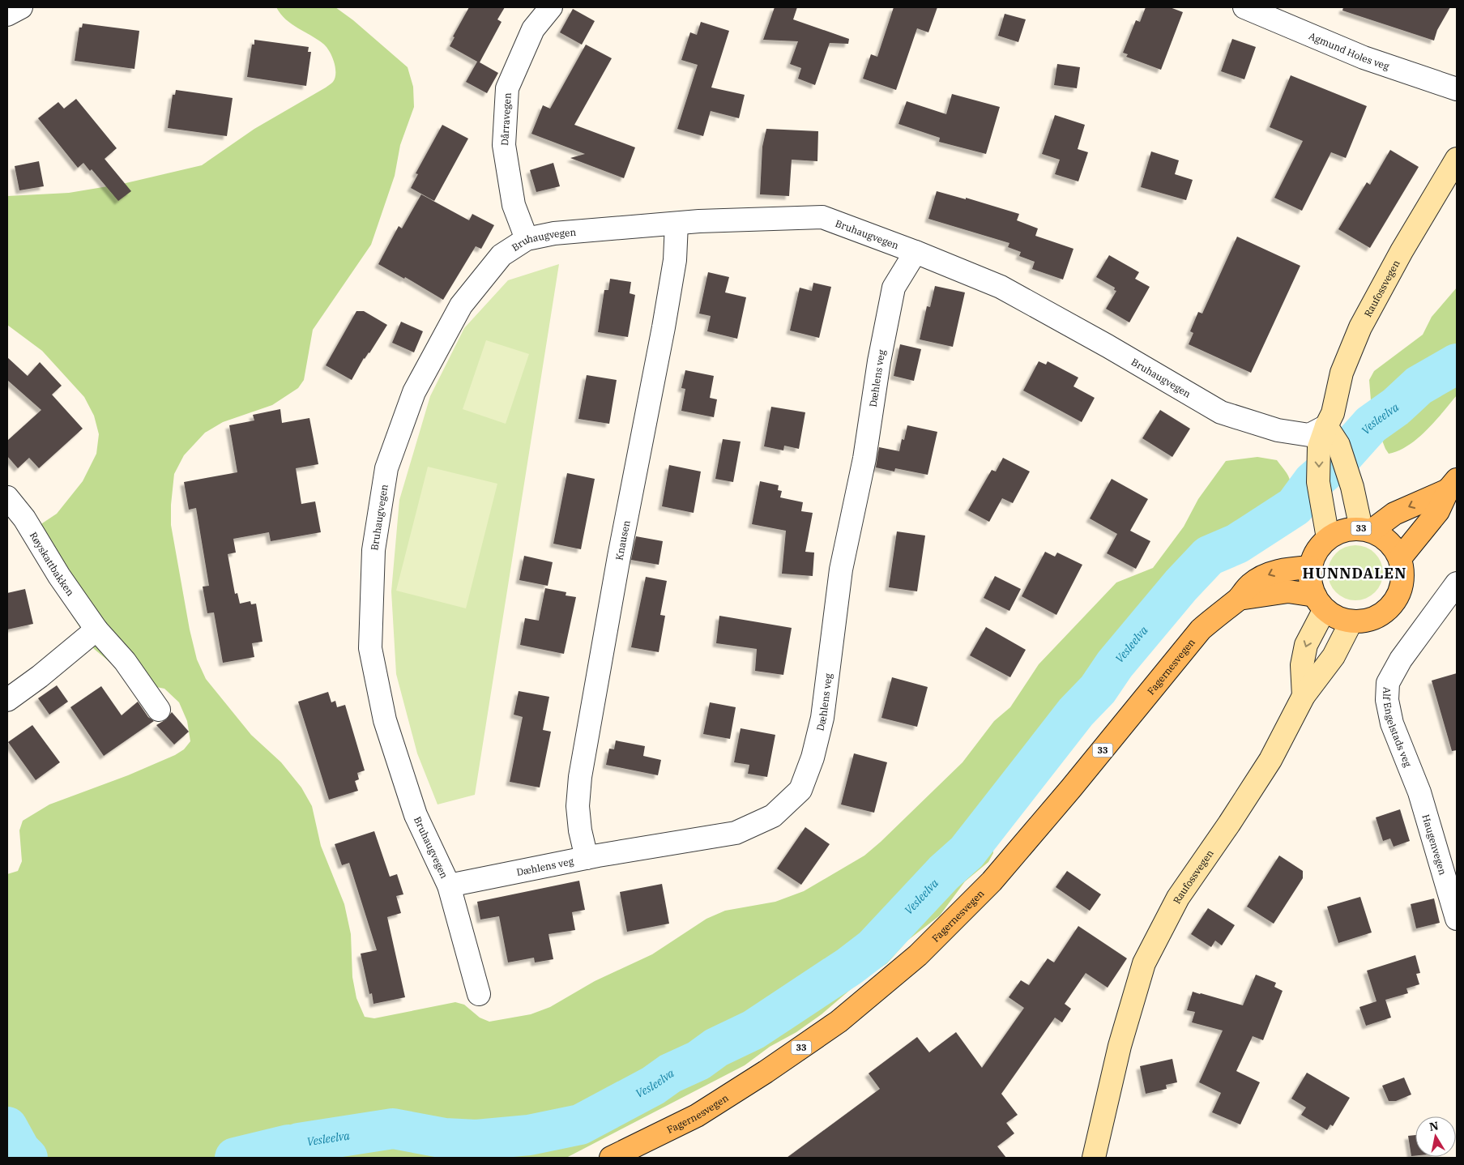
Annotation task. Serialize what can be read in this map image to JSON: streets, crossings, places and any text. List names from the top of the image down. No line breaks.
{"streets":{"main road":["Raufossvegen","33","Fagernesvegen"],"street":["Agmund Holes veg","Dårravegen","Bruhaugvegen","Dæhlens veg","Knausen","Røyskattbakken","Alf Engelstads veg","Haugenvegen"]},"crossings":[["Dårravegen","Bruhaugvegen"],["Bruhaugvegen","Raufossvegen"],["Bruhaugvegen","Dæhlens veg"],["Bruhaugvegen","Knausen"],["Raufossvegen","33"],["Raufossvegen","Fagernesvegen"],["Dæhlens veg","Knausen"],["33","Fagernesvegen"],["Alf Engelstads veg","Haugenvegen"]],"districts":["HUNNDALEN"],"water":["Vesleelva"],"north":"top"}
